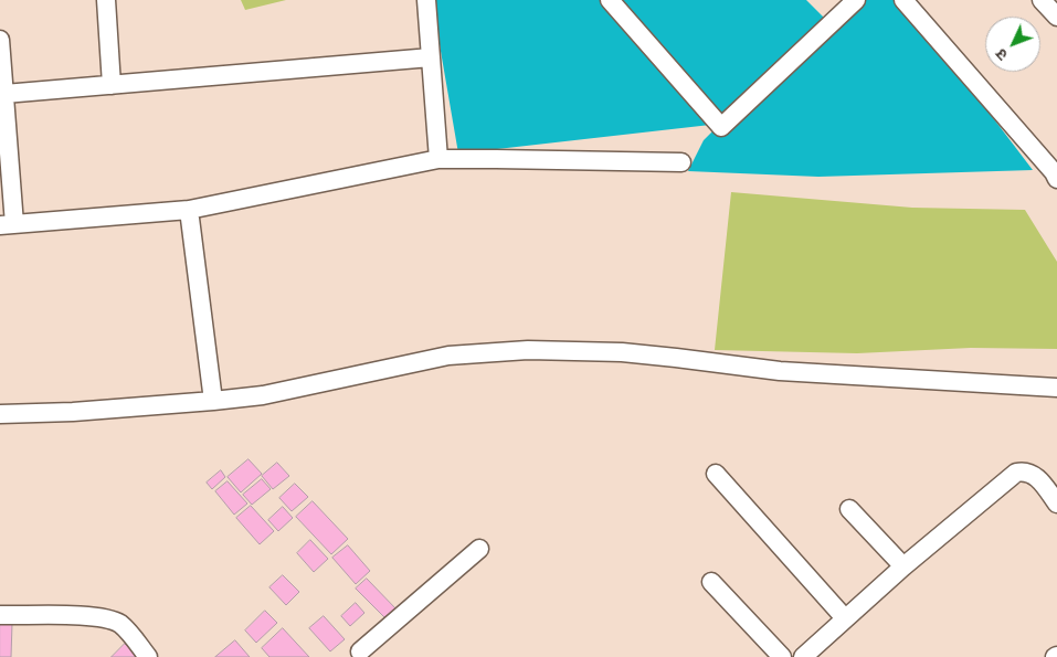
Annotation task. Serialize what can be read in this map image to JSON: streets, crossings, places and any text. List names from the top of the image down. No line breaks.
{"north":"bottom left"}
